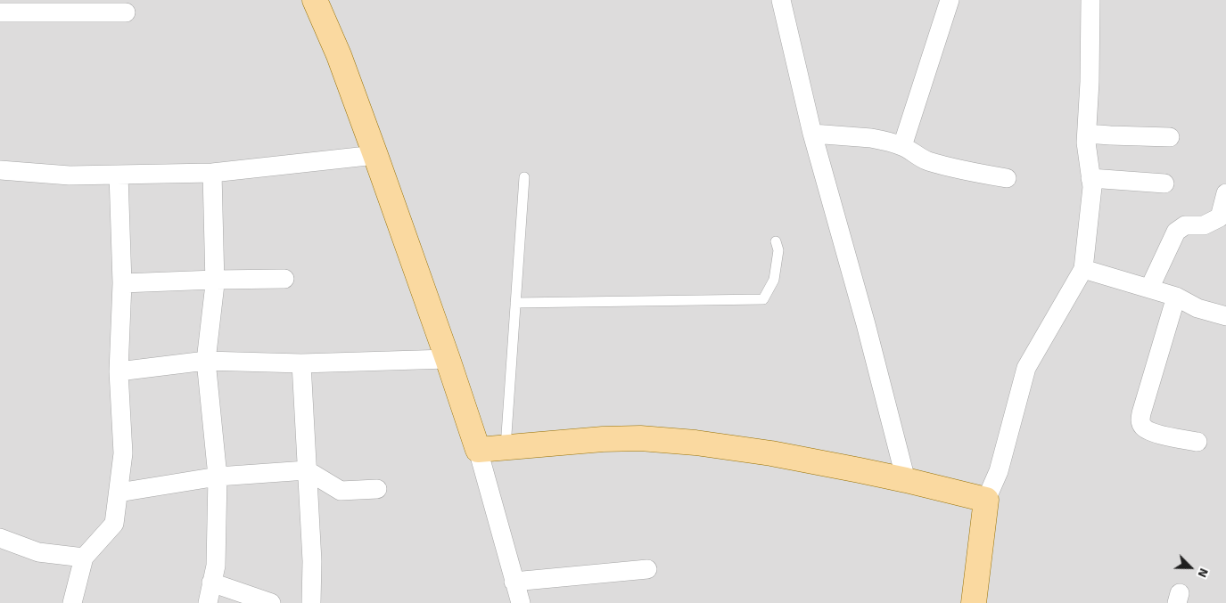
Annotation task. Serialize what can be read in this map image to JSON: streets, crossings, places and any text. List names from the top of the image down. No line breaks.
{"north":"bottom right"}
